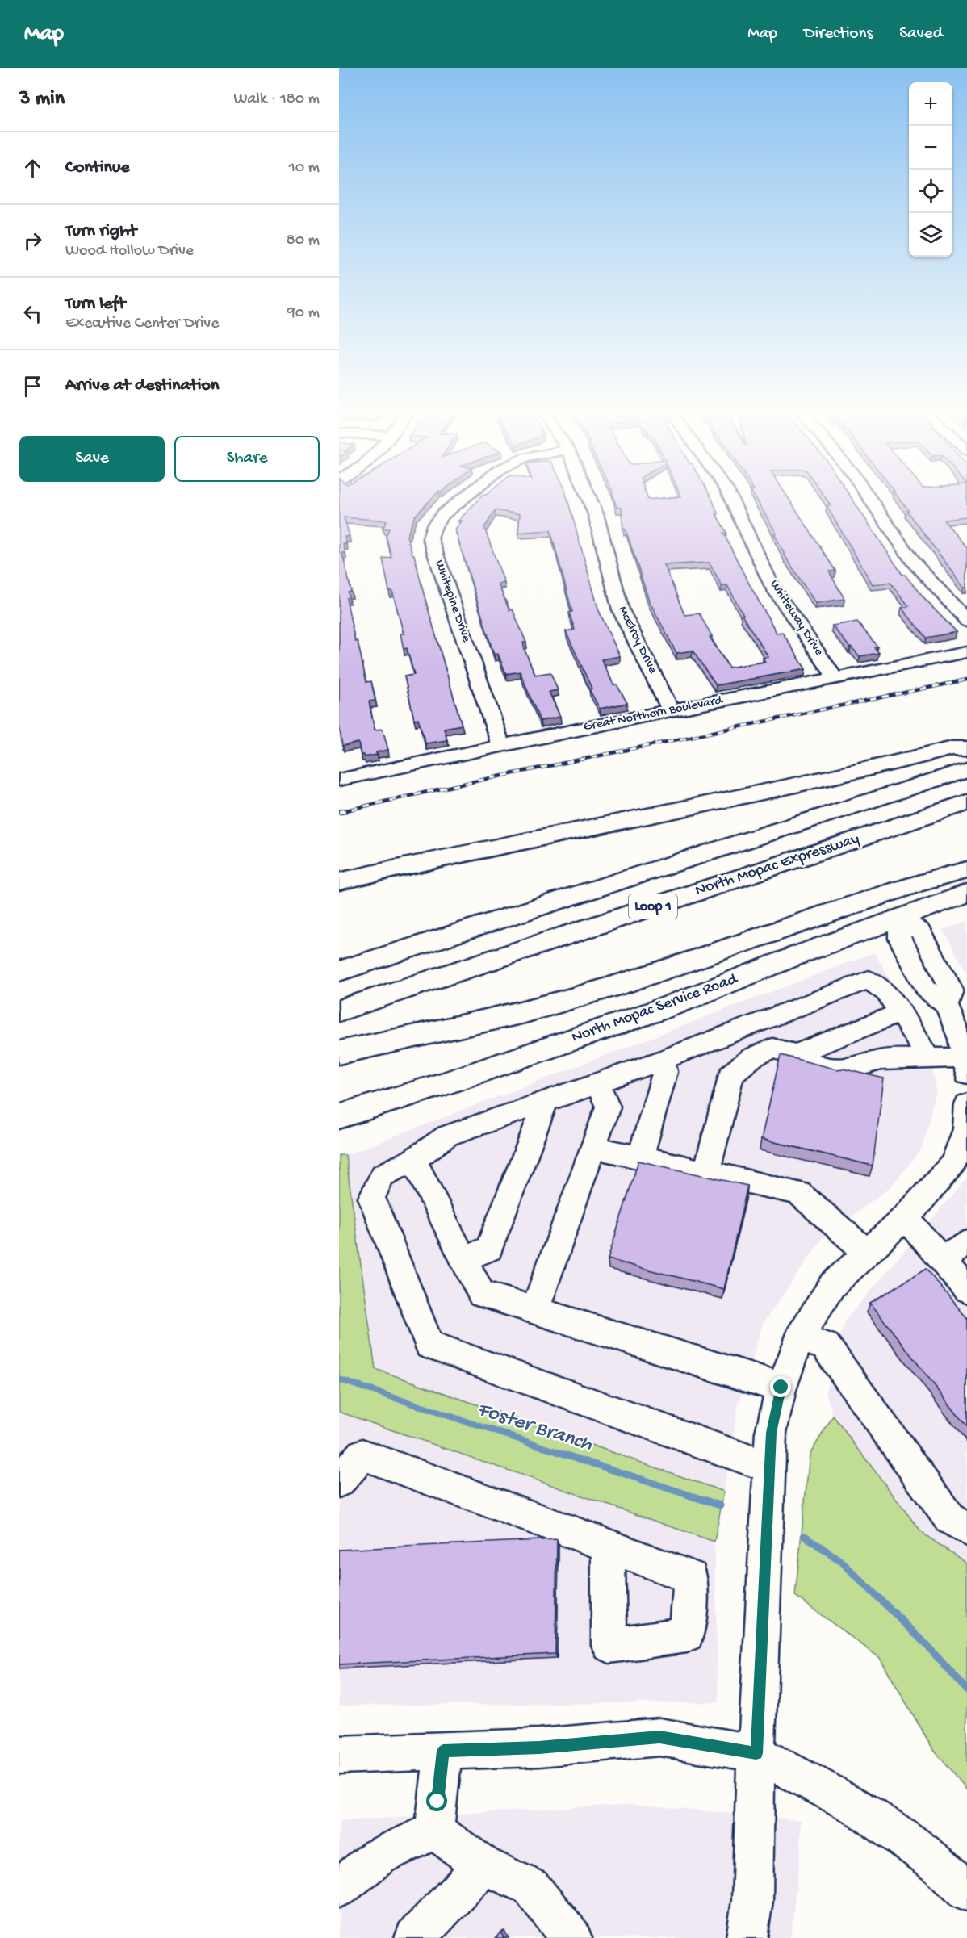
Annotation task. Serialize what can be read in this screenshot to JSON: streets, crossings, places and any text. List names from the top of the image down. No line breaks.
{"streets":{"main road":["North Mopac Expressway","Loop 1","North Mopac Service Road"],"street":["Whitepine Drive","Whiteway Drive","McElroy Drive","Great Northern Boulevard"]},"crossings":[["Whitepine Drive","Great Northern Boulevard"],["Whiteway Drive","Great Northern Boulevard"],["McElroy Drive","Great Northern Boulevard"]],"water":["Foster Branch"],"page":{"header":"Map","nav":["Map","Directions","Saved"],"heading":["3 min","Walk · 180 m"],"map_buttons":["+","−"],"list":[["Continue","10 m"],["Turn right","Wood Hollow Drive","80 m"],["Turn left","Executive Center Drive","90 m"],"Arrive at destination"],"buttons":["Save","Share"]}}
